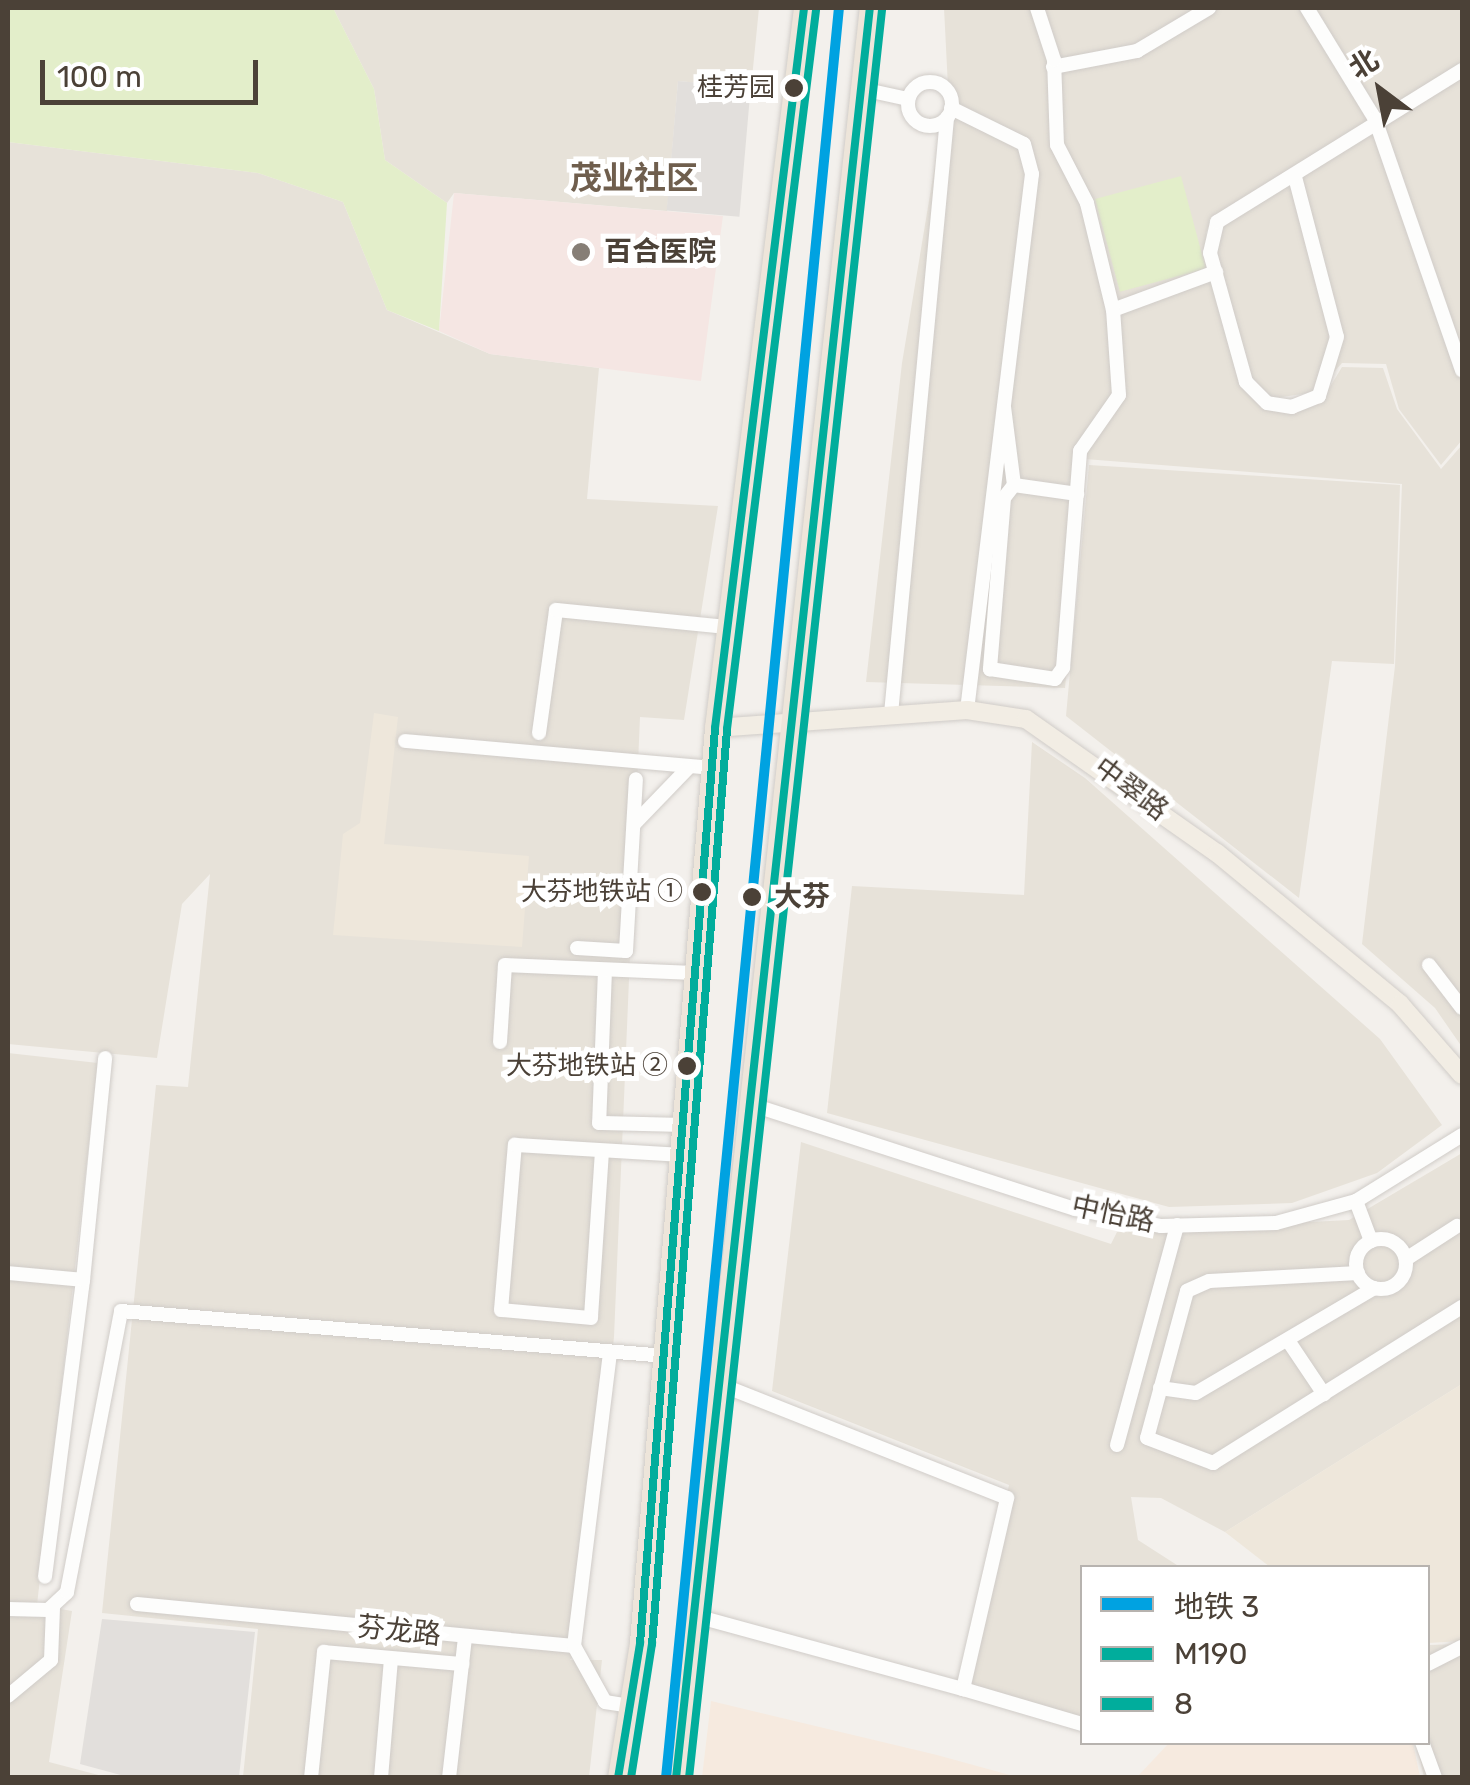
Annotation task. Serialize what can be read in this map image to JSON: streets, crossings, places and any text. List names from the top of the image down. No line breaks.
{"streets":{"main road":["中翠路"],"street":["中怡路","芬龙路"]},"districts":["茂业社区"],"places":["桂芳园","百合医院","大芬地铁站 ①","大芬","大芬地铁站 ②"],"lines":["metro line 3","transit line M190","transit line 8"],"legend":["地铁 3","M190","8"],"scale_bar":"100 m","north":"top left"}
